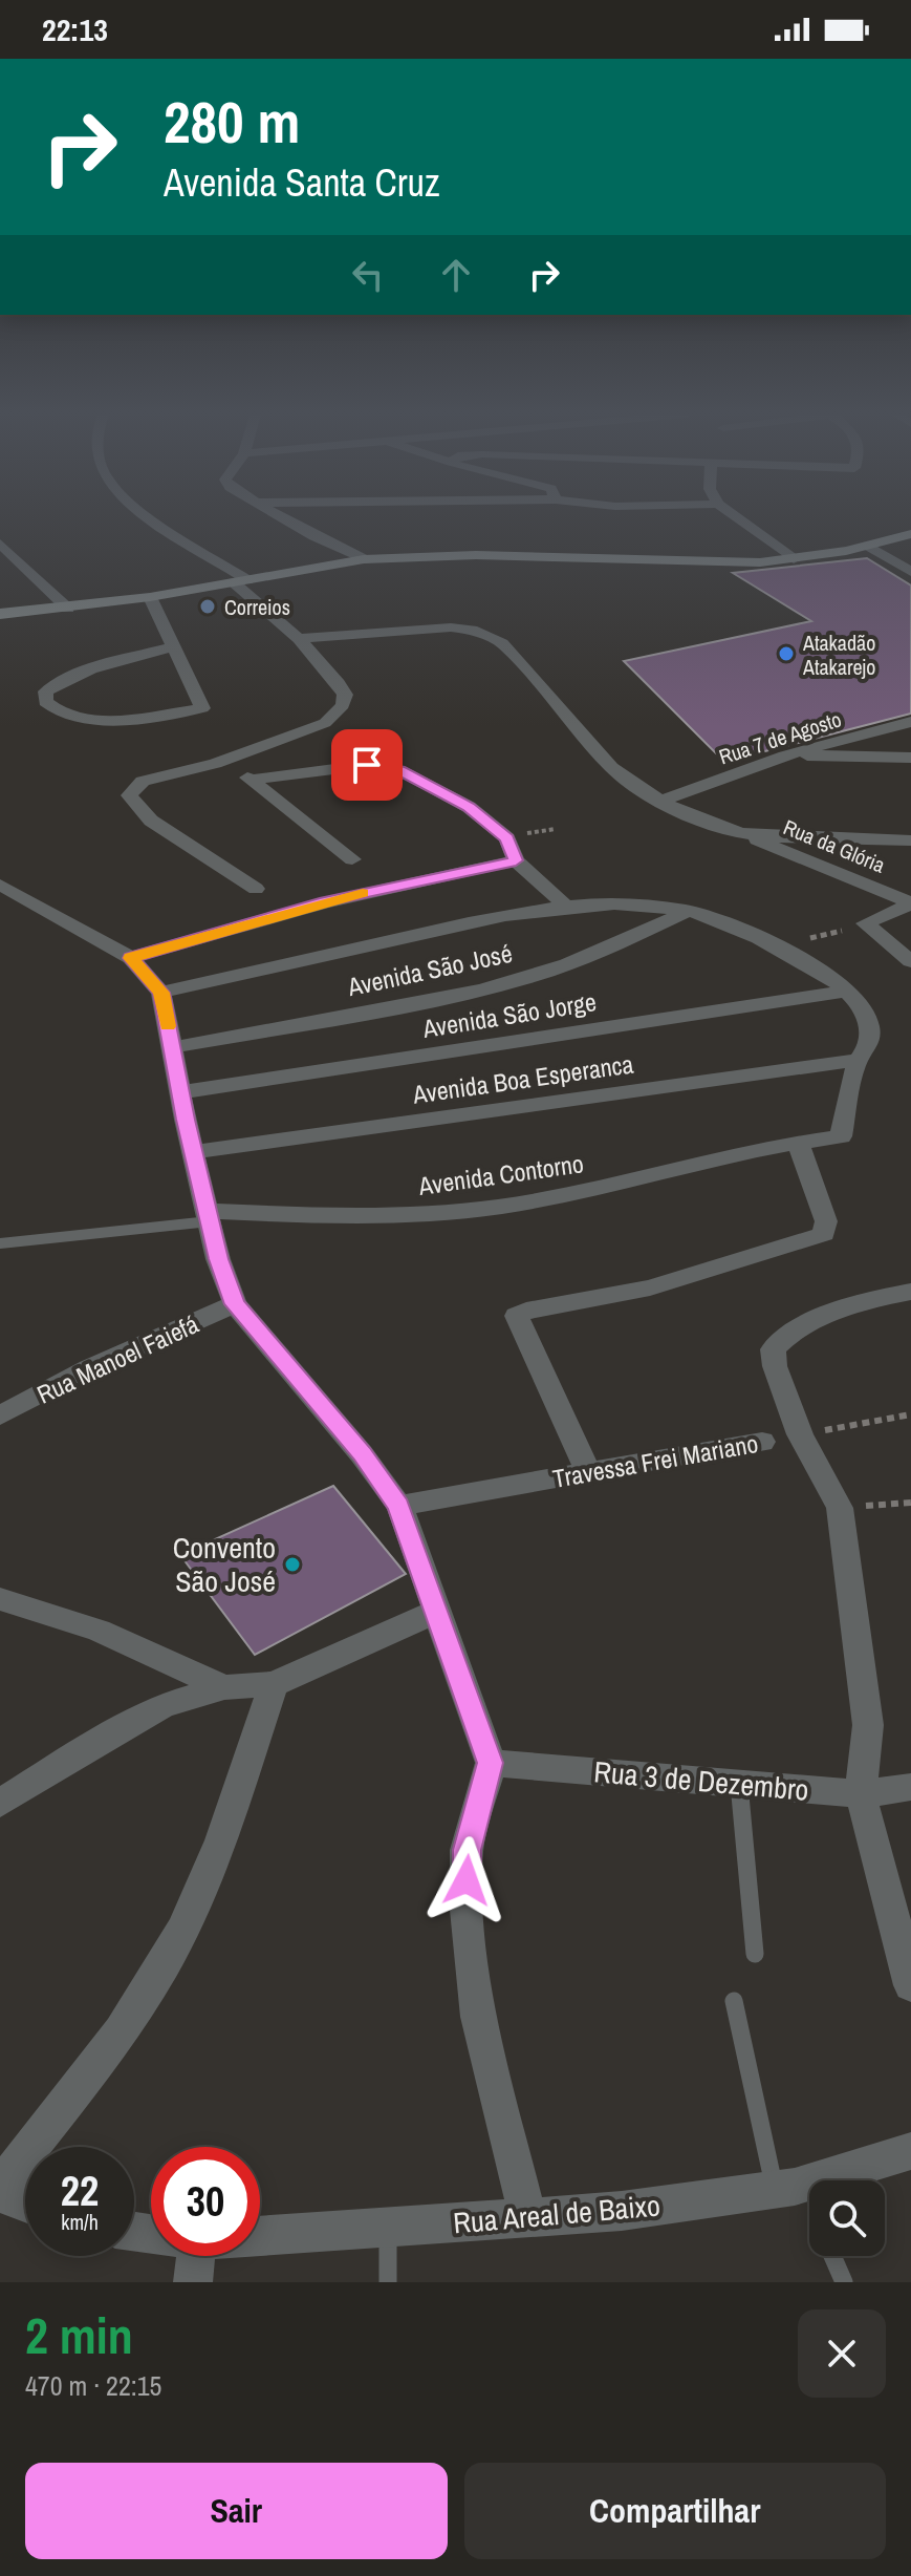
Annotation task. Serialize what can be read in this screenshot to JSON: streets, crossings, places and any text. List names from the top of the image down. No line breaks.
{"streets":{"street":["Rua 7 de Agosto","Rua da Glória","Avenida São José","Avenida São Jorge","Avenida Boa Esperanca","Avenida Contorno","Rua Manoel Faiefá","Travessa Frei Mariano","Rua 3 de Dezembro","Rua Areal de Baixo"]},"crossings":[["Rua 7 de Agosto","Rua da Glória"],["Avenida Boa Esperanca","Avenida Contorno"]],"places":["Correios","Atakadão Atakarejo","Convento São José"],"page":{"status":"22:13","turn":["280 m","Avenida Santa Cruz"],"speed":"22 km/h","limit":"30","heading":["2 min","470 m · 22:15"],"buttons":["Sair","Compartilhar"]}}
